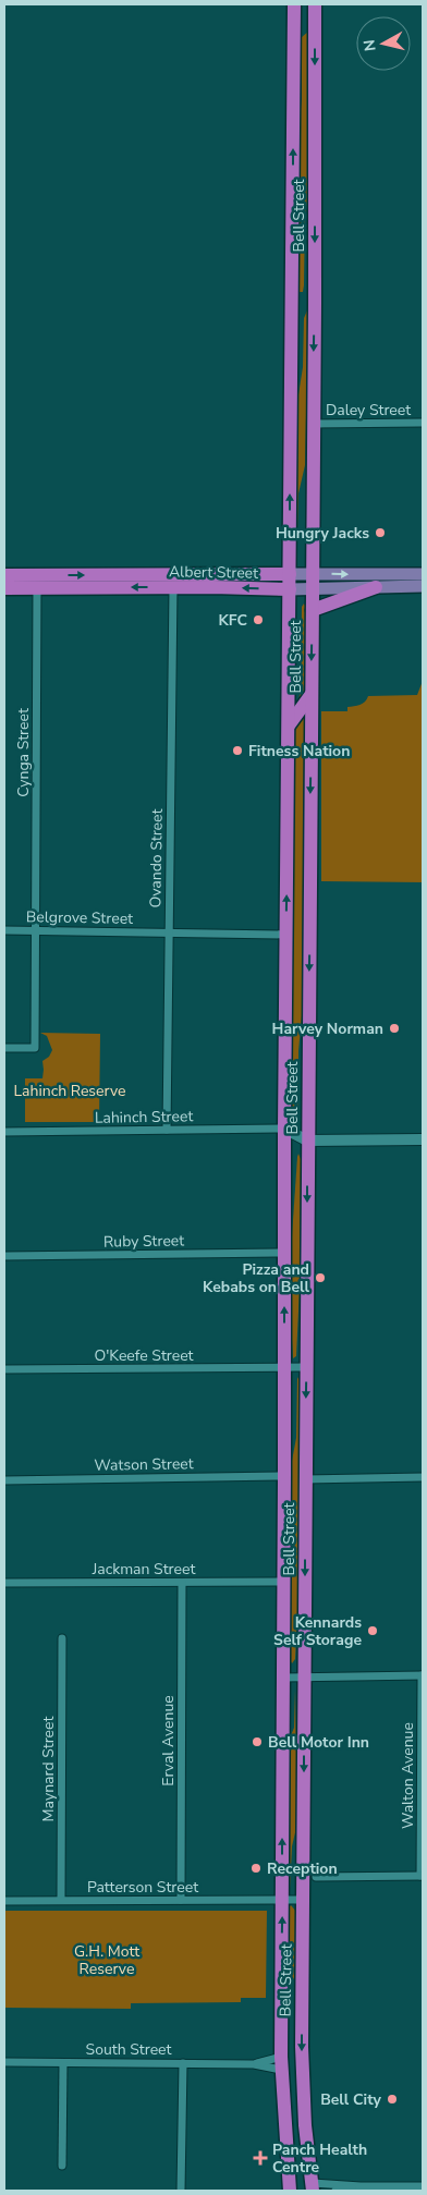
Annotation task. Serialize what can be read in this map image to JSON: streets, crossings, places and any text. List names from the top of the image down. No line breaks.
{"streets":{"highway":["Bell Street","Albert Street"],"street":["Daley Street","Cynga Street","Ovando Street","Belgrove Street","Lahinch Street","Ruby Street","O'Keefe Street","Watson Street","Jackman Street","Erval Avenue","Maynard Street","Walton Avenue","Patterson Street","South Street"]},"crossings":[["Bell Street","Daley Street"],["Bell Street","Albert Street"],["Bell Street","Belgrove Street"],["Bell Street","Lahinch Street"],["Bell Street","Ruby Street"],["Bell Street","O'Keefe Street"],["Bell Street","Watson Street"],["Bell Street","Jackman Street"],["Bell Street","Patterson Street"],["Bell Street","South Street"],["Albert Street","Cynga Street"],["Albert Street","Ovando Street"],["Cynga Street","Belgrove Street"],["Ovando Street","Belgrove Street"],["Ovando Street","Lahinch Street"],["Jackman Street","Erval Avenue"],["Erval Avenue","Patterson Street"],["Maynard Street","Patterson Street"]],"parks":["Lahinch Reserve","G.H. Mott Reserve"],"places":{"other":["Hungry Jacks","KFC","Fitness Nation","Harvey Norman","Pizza and Kebabs on Bell","Kennards Self Storage","Bell Motor Inn","Reception","Bell City"],"health":["Panch Health Centre"]},"north":"left"}
